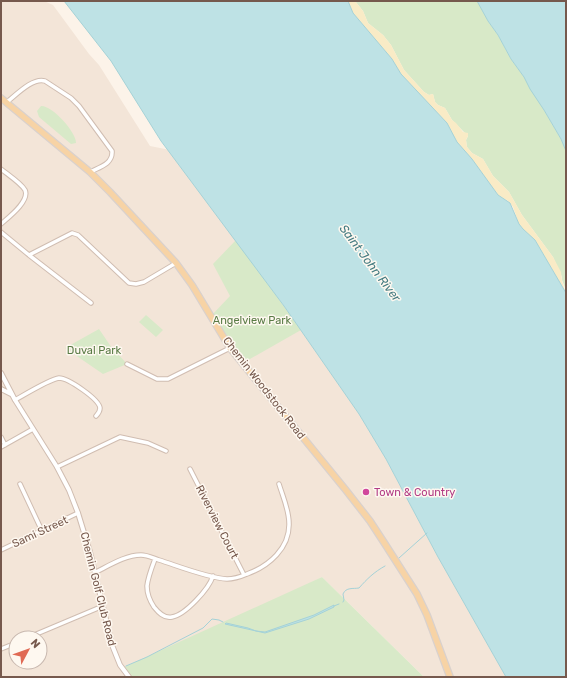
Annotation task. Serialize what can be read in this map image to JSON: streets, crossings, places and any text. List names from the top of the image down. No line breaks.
{"streets":{"main road":["Chemin Woodstock Road"],"street":["Riverview Court","Sami Street","Chemin Golf Club Road"]},"crossings":[["Sami Street","Chemin Golf Club Road"]],"water":["Saint John River"],"parks":["Angelview Park","Duval Park"],"places":["Town & Country"],"north":"top right"}
